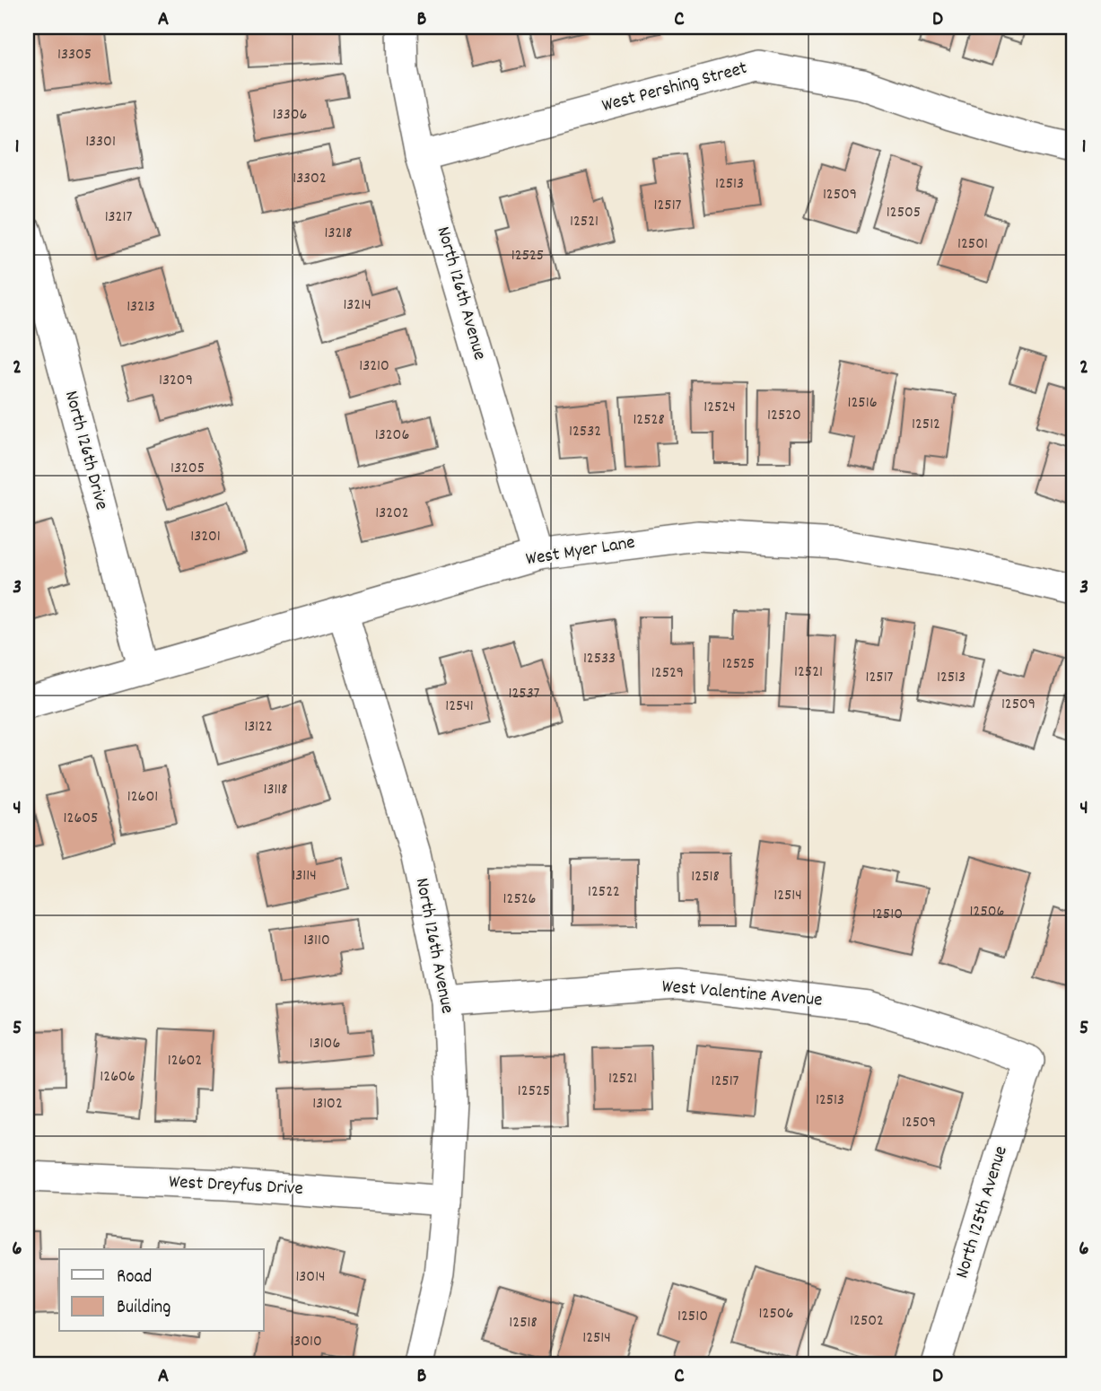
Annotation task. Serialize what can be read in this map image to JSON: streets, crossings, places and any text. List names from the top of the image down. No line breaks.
{"streets":{"street":["West Pershing Street","North 126th Avenue","North 126th Drive","West Myer Lane","West Valentine Avenue","West Dreyfus Drive","North 125th Avenue"]},"crossings":[["West Pershing Street","North 126th Avenue"],["North 126th Avenue","West Myer Lane"],["North 126th Avenue","West Valentine Avenue"],["North 126th Avenue","West Dreyfus Drive"],["North 126th Drive","West Myer Lane"],["West Valentine Avenue","North 125th Avenue"]],"house_numbers":["13305","13306","13301","13302","12513","12509","12517","12505","13217","12521","13218","12501","12525","13214","13213","13210","13209","12516","12524","12520","12528","12512","12532","13206","13205","13202","13201","12533","12525","12521","12529","12517","12513","12537","12509","12541","13122","13118","12601","12605","13114","12518","12522","12514","12526","12506","12510","13110","13106","12602","12606","12521","12517","12525","12513","13102","12509","13014","12506","12510","12502","12518","12514","13010"],"legend":["Road","Building"],"grid":{"columns":["A","B","C","D"],"rows":["1","2","3","4","5","6"]}}
